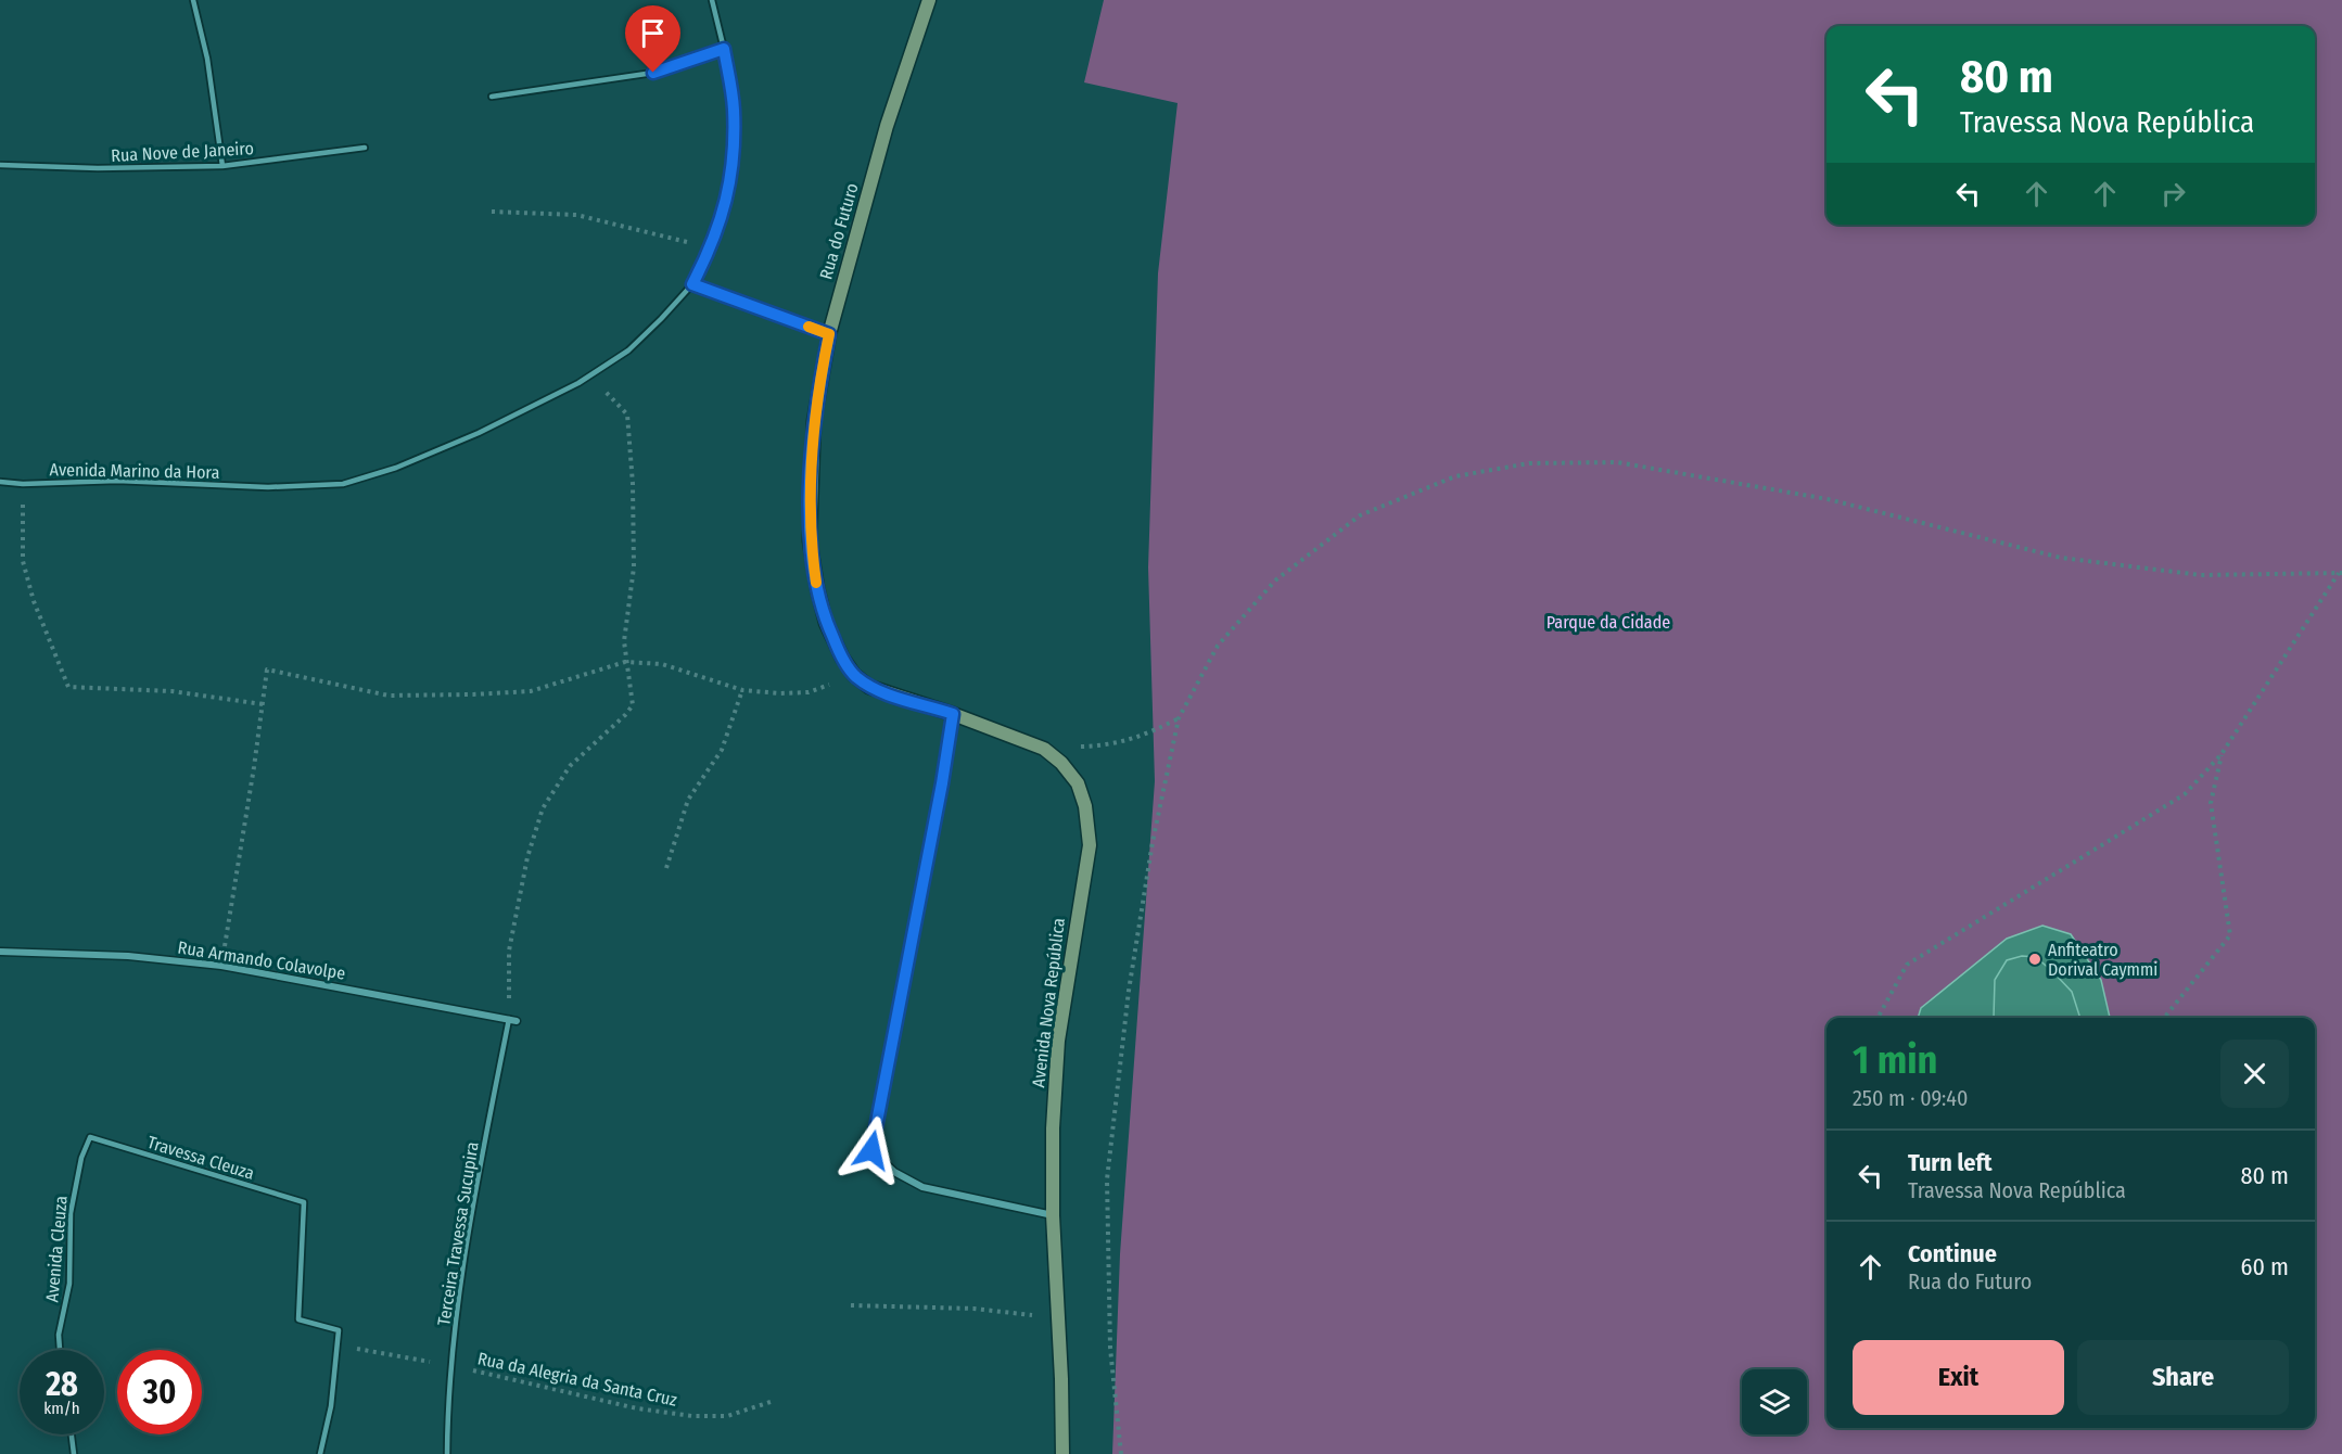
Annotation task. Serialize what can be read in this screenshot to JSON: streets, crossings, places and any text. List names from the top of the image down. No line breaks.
{"streets":{"street":["Rua do Futuro","Rua Armando Colavolpe","Avenida Nova República"],"lane":["Rua Nove de Janeiro","Avenida Marino da Hora","Travessa Cleuza","Terceira Travessa Sucupira","Avenida Cleuza"],"path":["Rua da Alegria da Santa Cruz"]},"crossings":[["Rua do Futuro","Avenida Nova República"],["Rua Armando Colavolpe","Terceira Travessa Sucupira"],["Travessa Cleuza","Avenida Cleuza"],["Travessa Cleuza","Rua da Alegria da Santa Cruz"],["Terceira Travessa Sucupira","Rua da Alegria da Santa Cruz"]],"parks":["Parque da Cidade"],"places":["Anfiteatro Dorival Caymmi"],"page":{"turn":["80 m","Travessa Nova República"],"heading":["1 min","250 m · 09:40"],"list":[{"name":"Turn left","note":"Travessa Nova República","value":"80 m"},{"name":"Continue","note":"Rua do Futuro","value":"60 m"}],"buttons":["Exit","Share"],"speed":"28 km/h","limit":"30"}}
